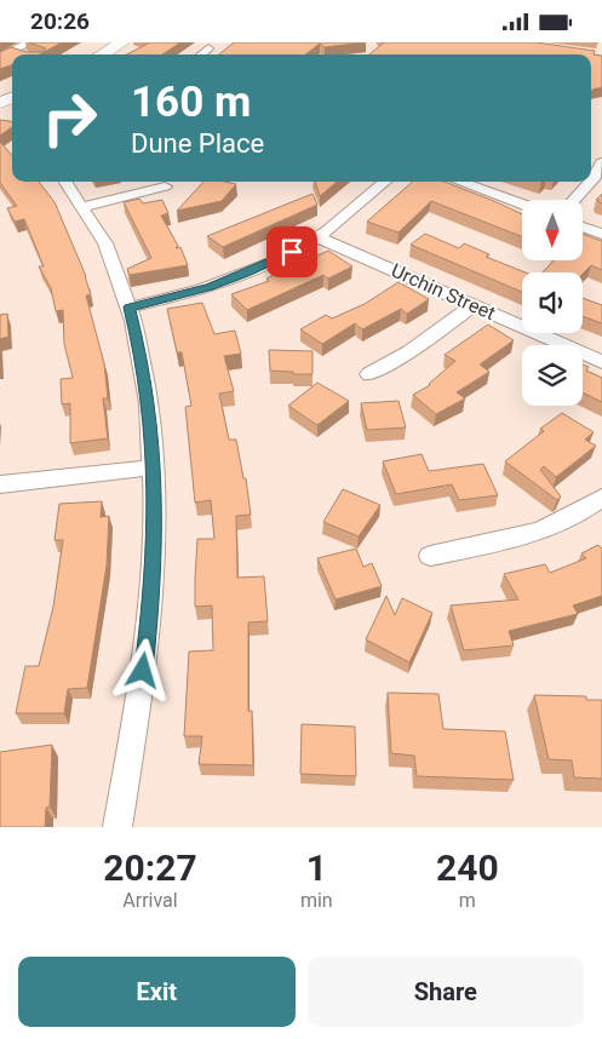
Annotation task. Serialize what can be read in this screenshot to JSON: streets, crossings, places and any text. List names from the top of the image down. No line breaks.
{"streets":{"street":["Urchin Street"]},"north":"bottom","page":{"status":"20:26","turn":["160 m","Dune Place"],"eta":["20:27","Arrival","1","min","240","m"],"buttons":["Exit","Share"]}}
